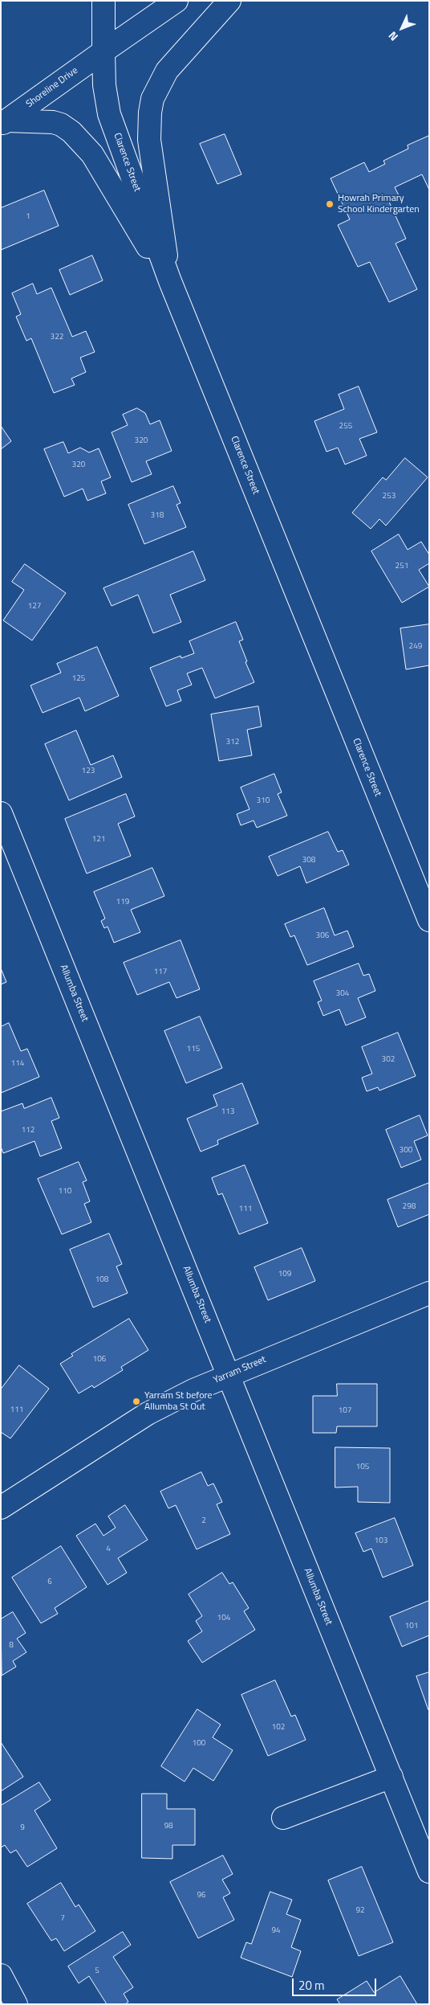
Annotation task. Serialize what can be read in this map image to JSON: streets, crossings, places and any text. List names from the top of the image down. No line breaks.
{"streets":{"street":["Shoreline Drive","Clarence Street","Allumba Street","Yarram Street"]},"crossings":[["Shoreline Drive","Clarence Street"],["Allumba Street","Yarram Street"]],"places":["Howrah Primary School Kindergarten","Yarram St before Allumba St Out"],"house_numbers":["1","322","255","320","320","253","318","251","127","249","125","312","123","310","121","308","119","306","117","304","115","302","114","113","112","300","110","298","111","109","108","106","111","107","105","2","103","4","6","104","101","8","102","100","98","9","96","92","7","94","5"],"scale_bar":"20 m","north":"bottom left"}
